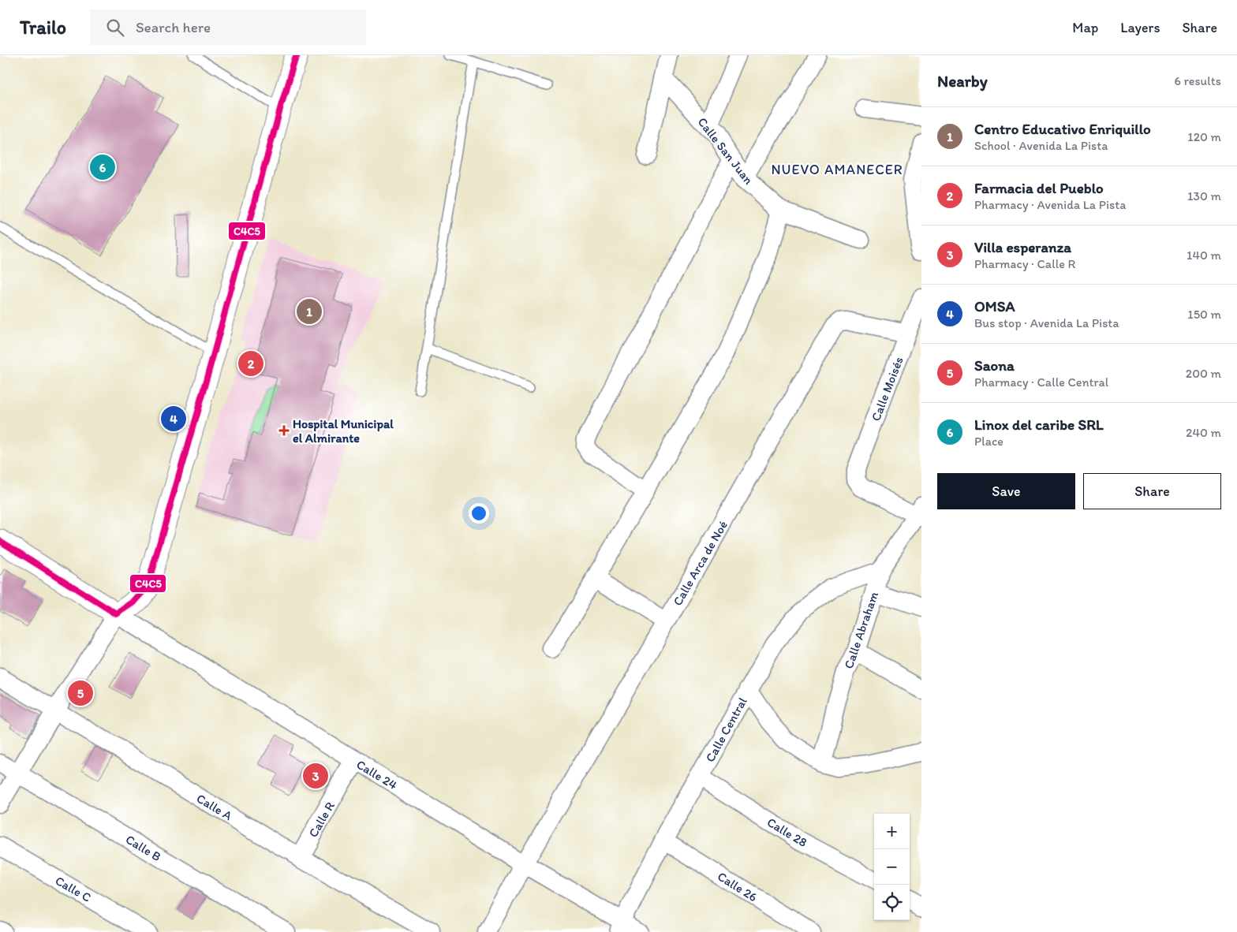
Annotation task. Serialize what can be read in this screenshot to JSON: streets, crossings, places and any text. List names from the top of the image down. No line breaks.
{"streets":{"street":["Calle San Juan","Calle Moisés","Calle Arca de Noé","Calle Abraham","Calle Central","Calle 24","Calle A","Calle R","Calle 28","Calle B","Calle 26","Calle C"]},"crossings":[["Calle Moisés","Calle Arca de Noé"],["Calle Moisés","Calle Abraham"],["Calle Arca de Noé","Calle 24"],["Calle Abraham","Calle Central"],["Calle Central","Calle 24"],["Calle Central","Calle 28"],["Calle Central","Calle 26"],["Calle 24","Calle R"],["Calle A","Calle R"]],"districts":["NUEVO AMANECER"],"places":{"health":["Hospital Municipal el Almirante"]},"lines":["transit line C4C5"],"page":{"header":"Trailo","search":"Search here","nav":["Map","Layers","Share"],"heading":["Nearby","6 results"],"list":[{"mark":"1","name":"Centro Educativo Enriquillo","note":"School · Avenida La Pista","value":"120 m"},{"mark":"2","name":"Farmacia del Pueblo","note":"Pharmacy · Avenida La Pista","value":"130 m"},{"mark":"3","name":"Villa esperanza","note":"Pharmacy · Calle R","value":"140 m"},{"mark":"4","name":"OMSA","note":"Bus stop · Avenida La Pista","value":"150 m"},{"mark":"5","name":"Saona","note":"Pharmacy · Calle Central","value":"200 m"},{"mark":"6","name":"Linox del caribe SRL","note":"Place","value":"240 m"}],"pins":["6","1","2","4","5","3"],"buttons":["Save","Share"],"map_buttons":["+","−"]}}
